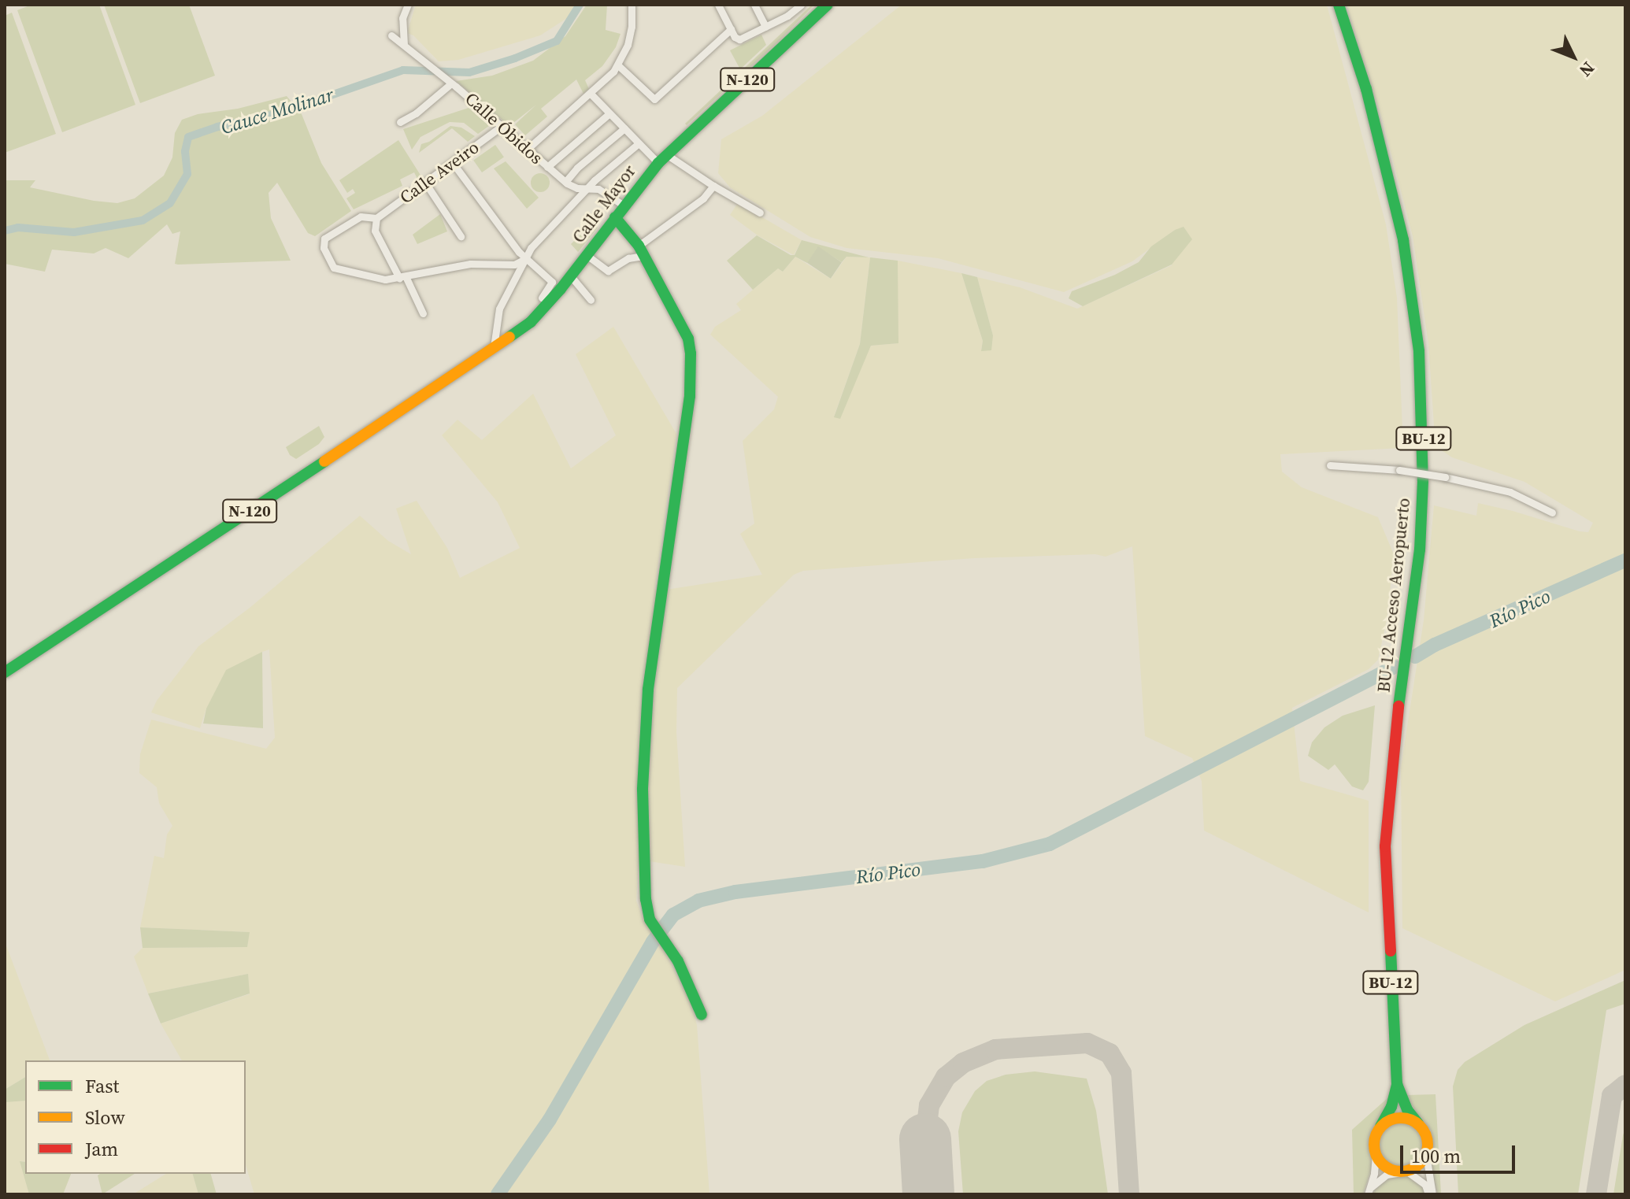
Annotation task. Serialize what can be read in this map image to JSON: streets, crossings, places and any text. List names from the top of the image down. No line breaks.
{"streets":{"main road":["N-120","Calle Mayor","BU-12","BU-12 Acceso Aeropuerto"],"street":["Calle Óbidos","Calle Aveiro"]},"crossings":[["N-120","Calle Mayor"],["Calle Óbidos","Calle Aveiro"],["Calle Óbidos","Calle Mayor"],["BU-12","BU-12 Acceso Aeropuerto"]],"water":["Cauce Molinar","Río Pico"],"legend":["Fast","Slow","Jam"],"scale_bar":"100 m","north":"bottom right"}
